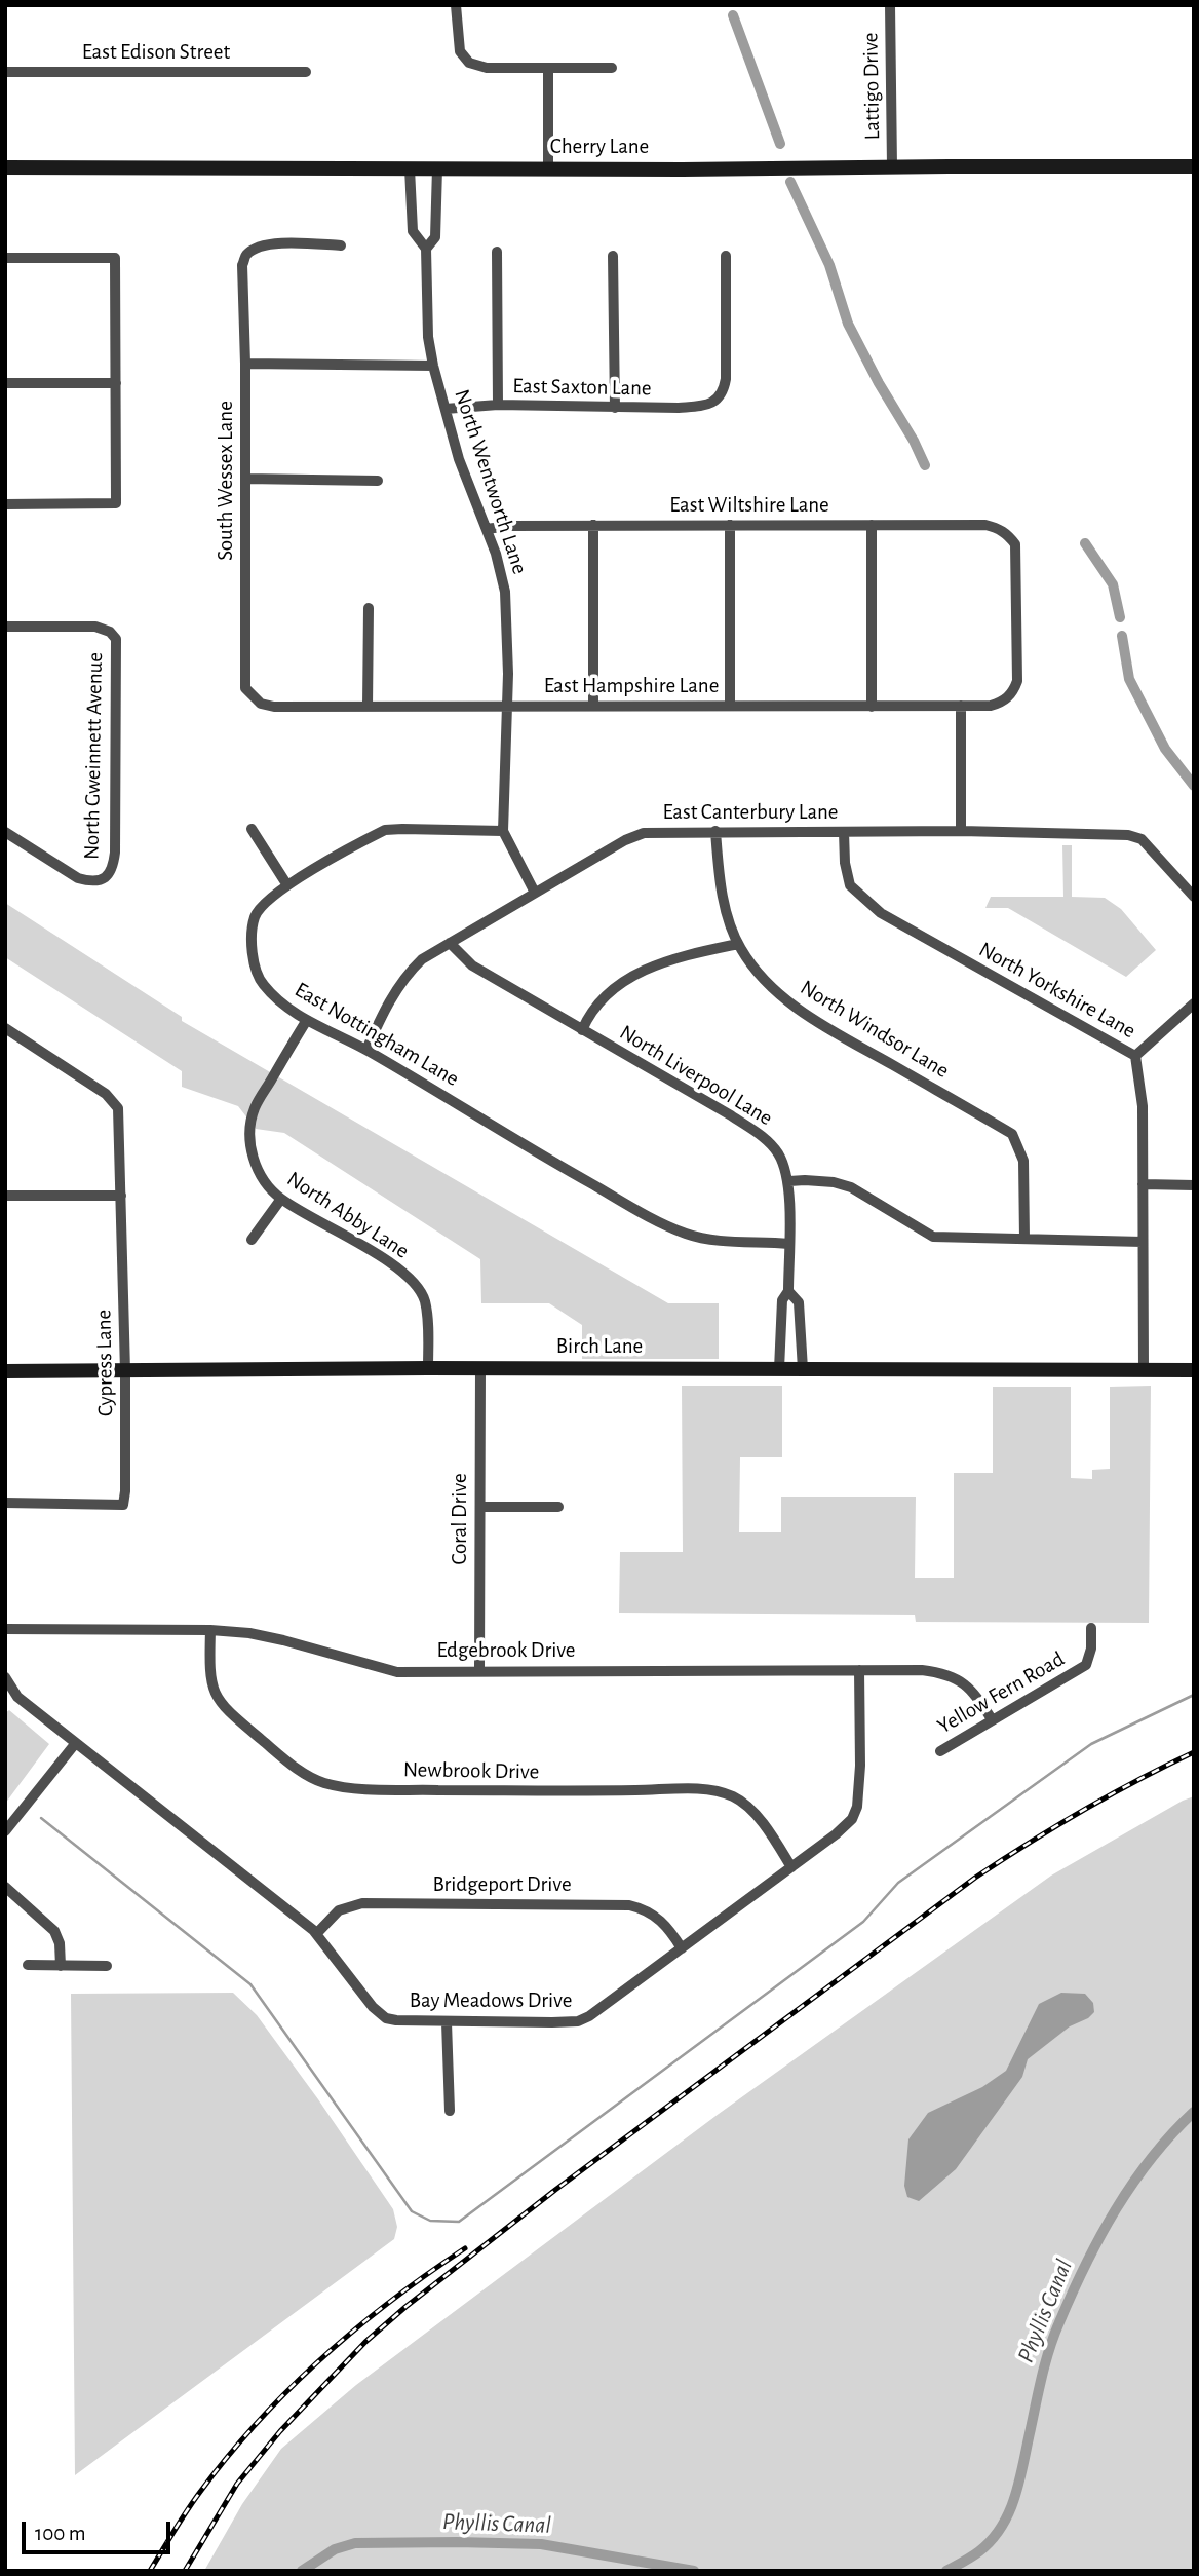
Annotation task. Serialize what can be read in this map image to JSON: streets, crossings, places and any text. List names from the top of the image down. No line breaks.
{"streets":{"street":["East Edison Street","Lattigo Drive","Cherry Lane","East Saxton Lane","South Wessex Lane","North Wentworth Lane","East Wiltshire Lane","East Hampshire Lane","North Gweinnett Avenue","East Canterbury Lane","North Yorkshire Lane","North Windsor Lane","East Nottingham Lane","North Liverpool Lane","North Abby Lane","Birch Lane","Cypress Lane","Coral Drive","Edgebrook Drive","Yellow Fern Road","Newbrook Drive","Bridgeport Drive","Bay Meadows Drive"]},"crossings":[["Lattigo Drive","Cherry Lane"],["Cherry Lane","North Wentworth Lane"],["East Saxton Lane","North Wentworth Lane"],["South Wessex Lane","East Hampshire Lane"],["North Wentworth Lane","East Wiltshire Lane"],["North Wentworth Lane","East Hampshire Lane"],["North Wentworth Lane","East Canterbury Lane"],["North Wentworth Lane","East Nottingham Lane"],["East Wiltshire Lane","East Hampshire Lane"],["East Canterbury Lane","North Yorkshire Lane"],["East Canterbury Lane","North Windsor Lane"],["East Canterbury Lane","East Nottingham Lane"],["East Canterbury Lane","North Liverpool Lane"],["North Yorkshire Lane","Birch Lane"],["East Nottingham Lane","North Liverpool Lane"],["East Nottingham Lane","North Abby Lane"],["North Liverpool Lane","Birch Lane"],["North Abby Lane","Birch Lane"],["Birch Lane","Cypress Lane"],["Birch Lane","Coral Drive"],["Coral Drive","Edgebrook Drive"],["Edgebrook Drive","Yellow Fern Road"],["Edgebrook Drive","Newbrook Drive"],["Edgebrook Drive","Bay Meadows Drive"],["Newbrook Drive","Bay Meadows Drive"],["Bridgeport Drive","Bay Meadows Drive"]],"water":["Phyllis Canal"],"scale_bar":"100 m"}
